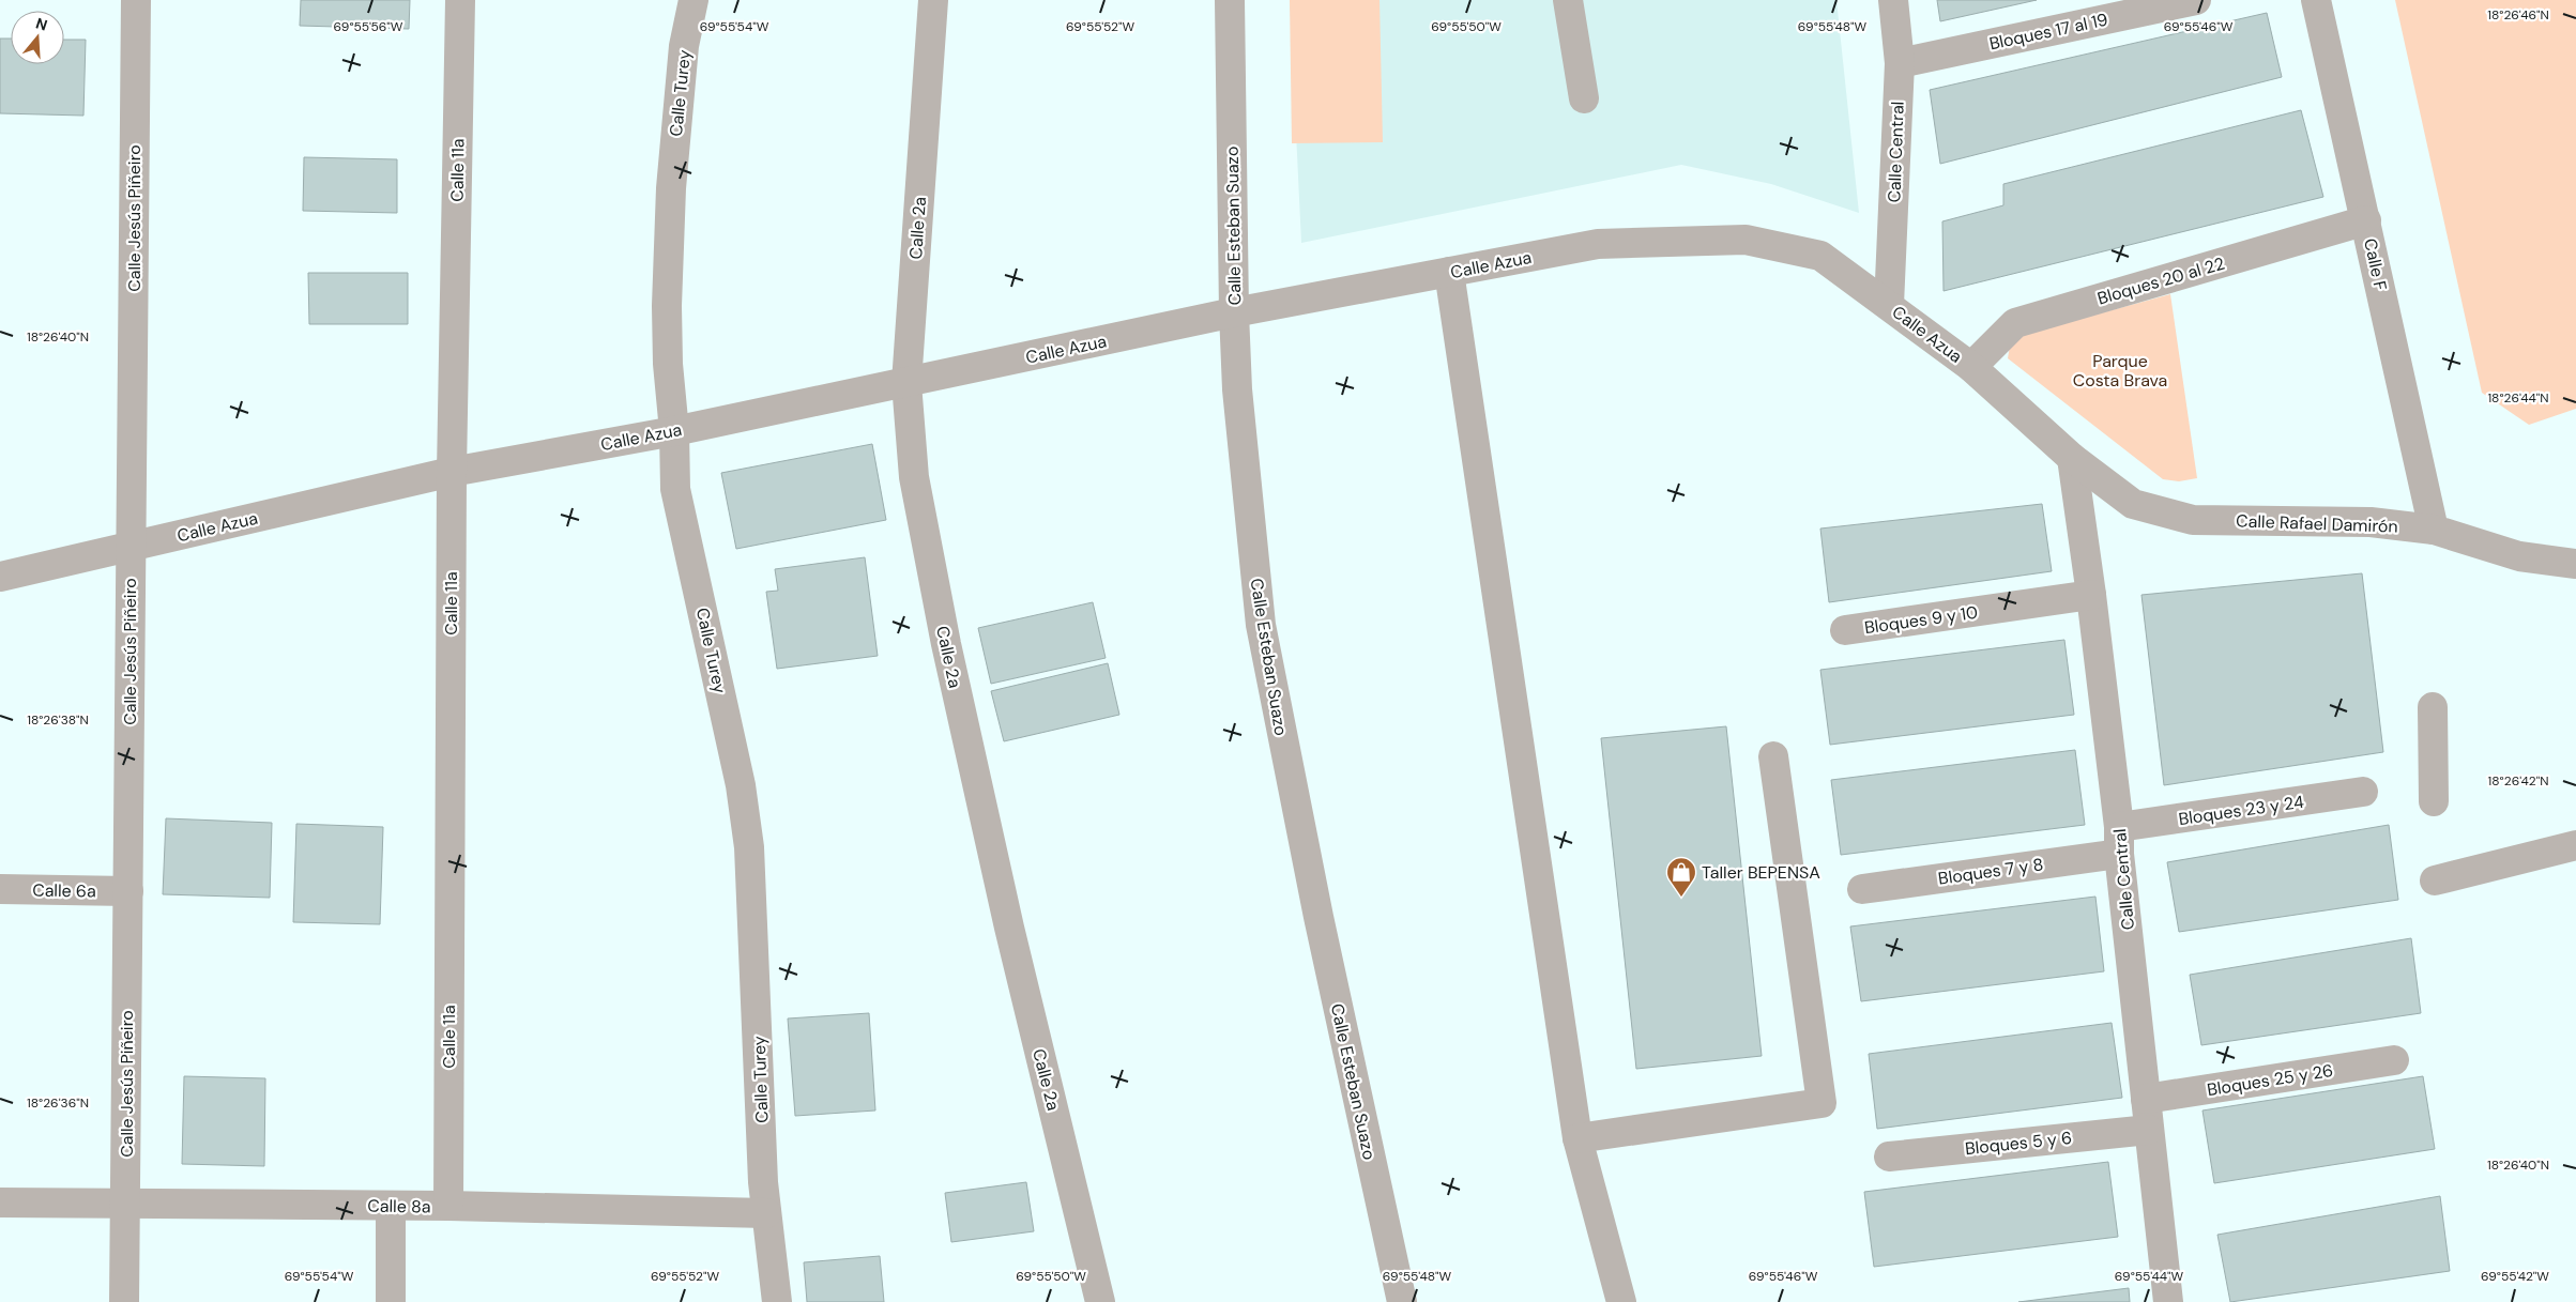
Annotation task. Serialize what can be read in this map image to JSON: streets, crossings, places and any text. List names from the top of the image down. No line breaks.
{"streets":{"street":["Bloques 17 al 19","Calle Turey","Calle Central","Calle 11a","Calle Jesús Piñeiro","Calle Esteban Suazo","Calle 2a","Calle Azua","Calle F","Bloques 20 al 22","Calle Rafael Damirón","Bloques 9 y 10","Bloques 23 y 24","Bloques 7 y 8","Calle 6a","Bloques 25 y 26","Bloques 5 y 6","Calle 8a"]},"crossings":[["Bloques 17 al 19","Calle Central"],["Calle Turey","Calle Azua"],["Calle Turey","Calle 8a"],["Calle Central","Calle Azua"],["Calle Central","Calle Rafael Damirón"],["Calle Central","Bloques 9 y 10"],["Calle Central","Bloques 23 y 24"],["Calle Central","Bloques 7 y 8"],["Calle Central","Bloques 25 y 26"],["Calle Central","Bloques 5 y 6"],["Calle 11a","Calle Azua"],["Calle 11a","Calle 8a"],["Calle Jesús Piñeiro","Calle Azua"],["Calle Jesús Piñeiro","Calle 6a"],["Calle Jesús Piñeiro","Calle 8a"],["Calle Esteban Suazo","Calle Azua"],["Calle 2a","Calle Azua"],["Calle Azua","Bloques 20 al 22"],["Calle Azua","Calle Rafael Damirón"],["Calle F","Bloques 20 al 22"],["Calle F","Calle Rafael Damirón"],["Bloques 23 y 24","Bloques 7 y 8"]],"parks":["Parque Costa Brava"],"places":{"shop":["Taller BEPENSA"]},"north":"top","coordinates":["18°26'46\"N","69°55'56\"W","69°55'54\"W","69°55'52\"W","69°55'50\"W","69°55'48\"W","69°55'46\"W","18°26'40\"N","18°26'44\"N","18°26'38\"N","18°26'42\"N","18°26'36\"N","69°55'44\"W","69°55'42\"W"]}
